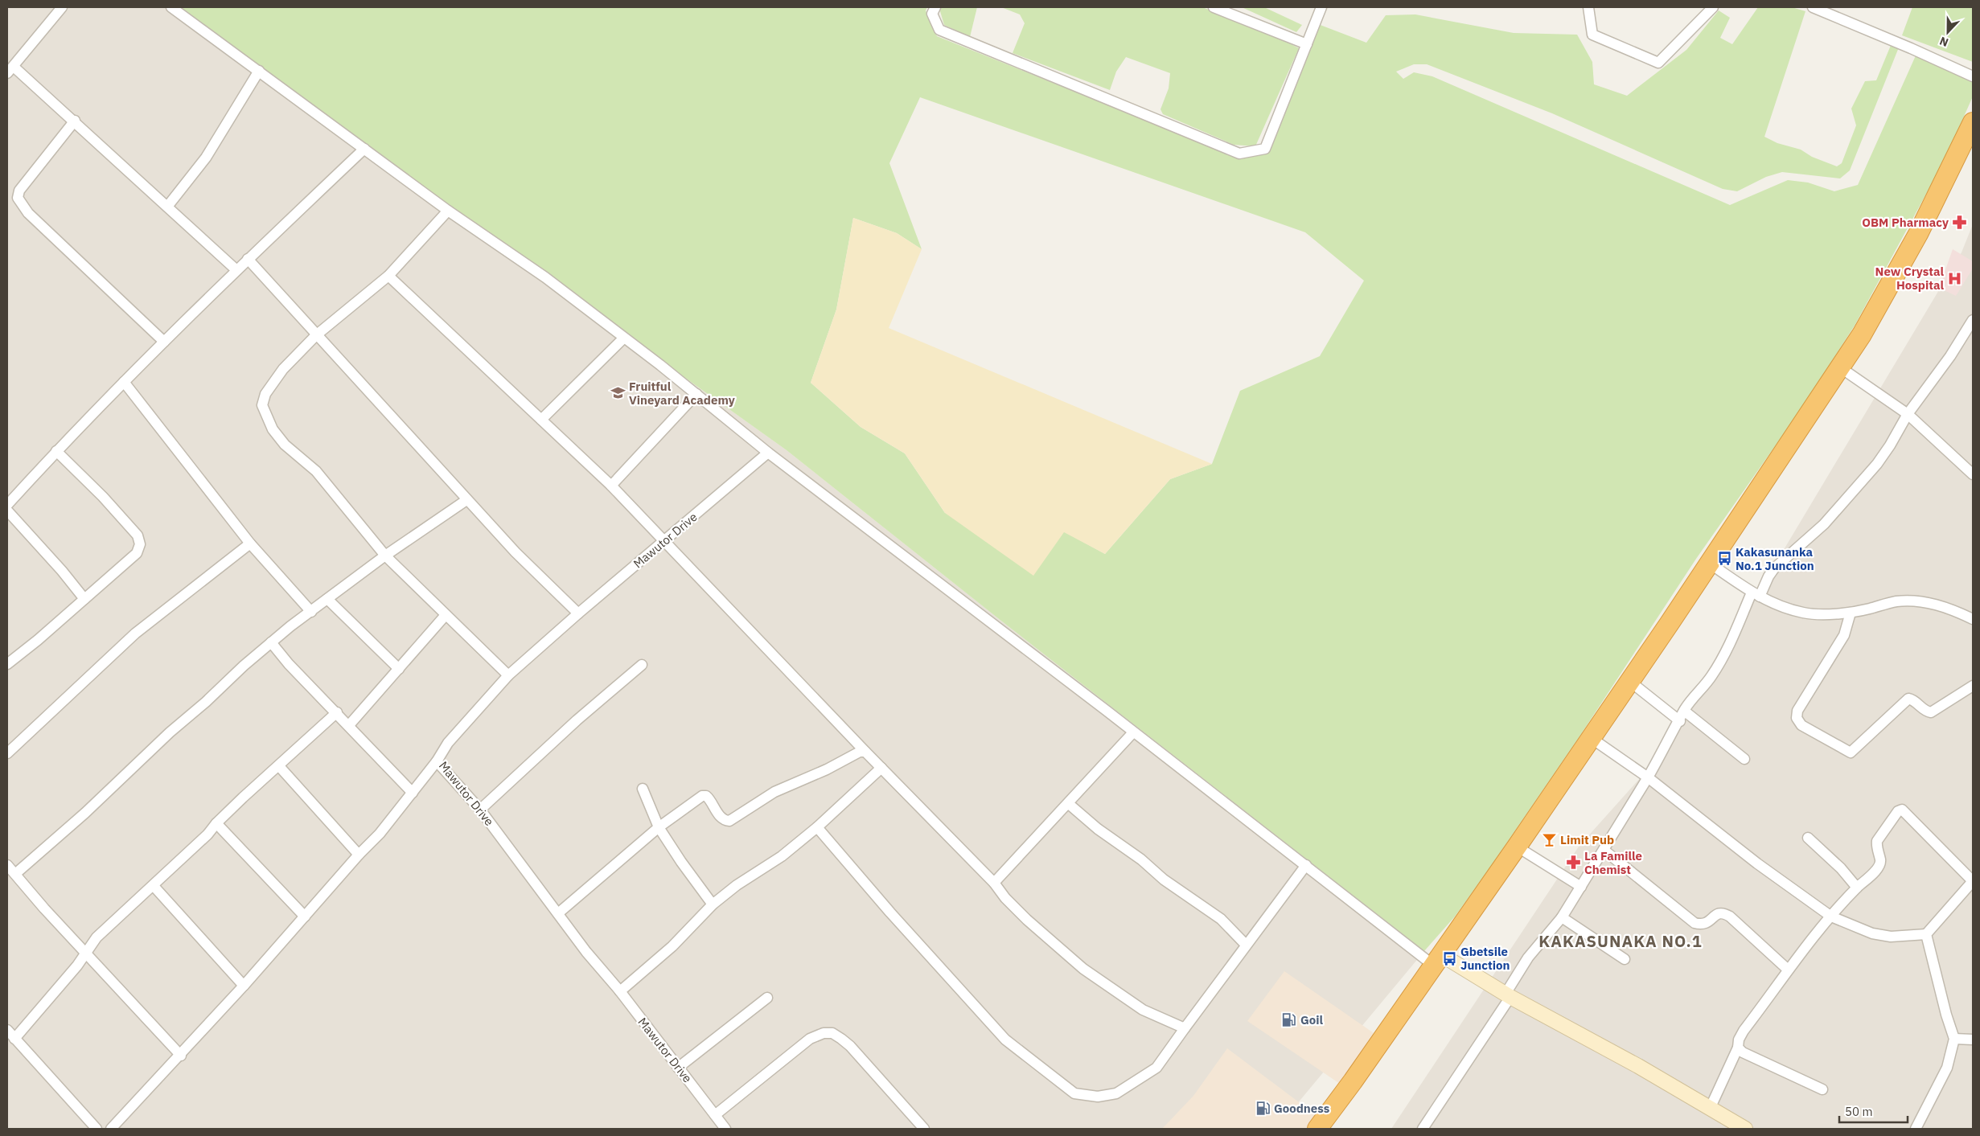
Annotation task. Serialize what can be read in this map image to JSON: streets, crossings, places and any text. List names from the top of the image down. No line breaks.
{"streets":{"street":["Mawutor Drive"]},"districts":["KAKASUNAKA NO.1"],"places":{"pharmacy":["OBM Pharmacy","La Famille Chemist"],"hospital":["New Crystal Hospital"],"school or university":["Fruitful Vineyard Academy"],"bus stop":["Kakasunanka No.1 Junction","Gbetsile Junction"],"bar":["Limit Pub"],"fuel station":["Goil","Goodness"]},"scale_bar":"50 m","north":"bottom"}
